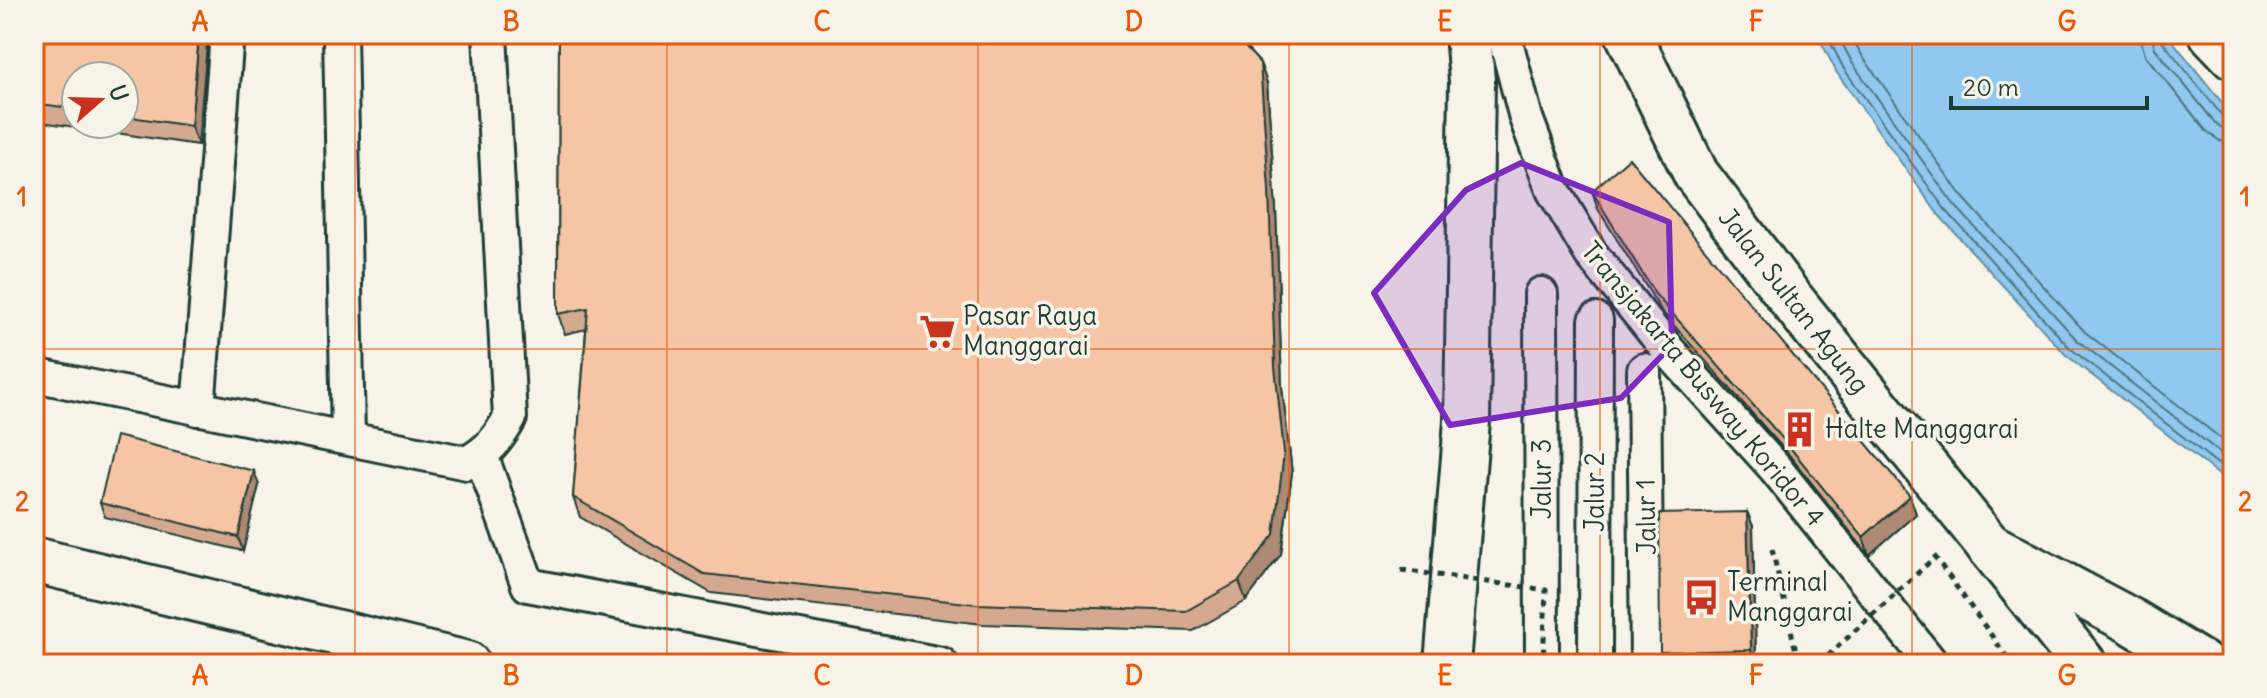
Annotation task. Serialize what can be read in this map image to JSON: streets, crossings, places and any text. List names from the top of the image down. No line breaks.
{"streets":{"main road":["Jalan Sultan Agung"],"lane":["Transjakarta Busway Koridor 4","Jalur 3","Jalur 2","Jalur 1"]},"places":{"supermarket":["Pasar Raya Manggarai"],"building":["Halte Manggarai"],"bus stop":["Terminal Manggarai"]},"scale_bar":"20 m","north":"right","grid":{"columns":["A","B","C","D","E","F","G"],"rows":["1","2"]}}
